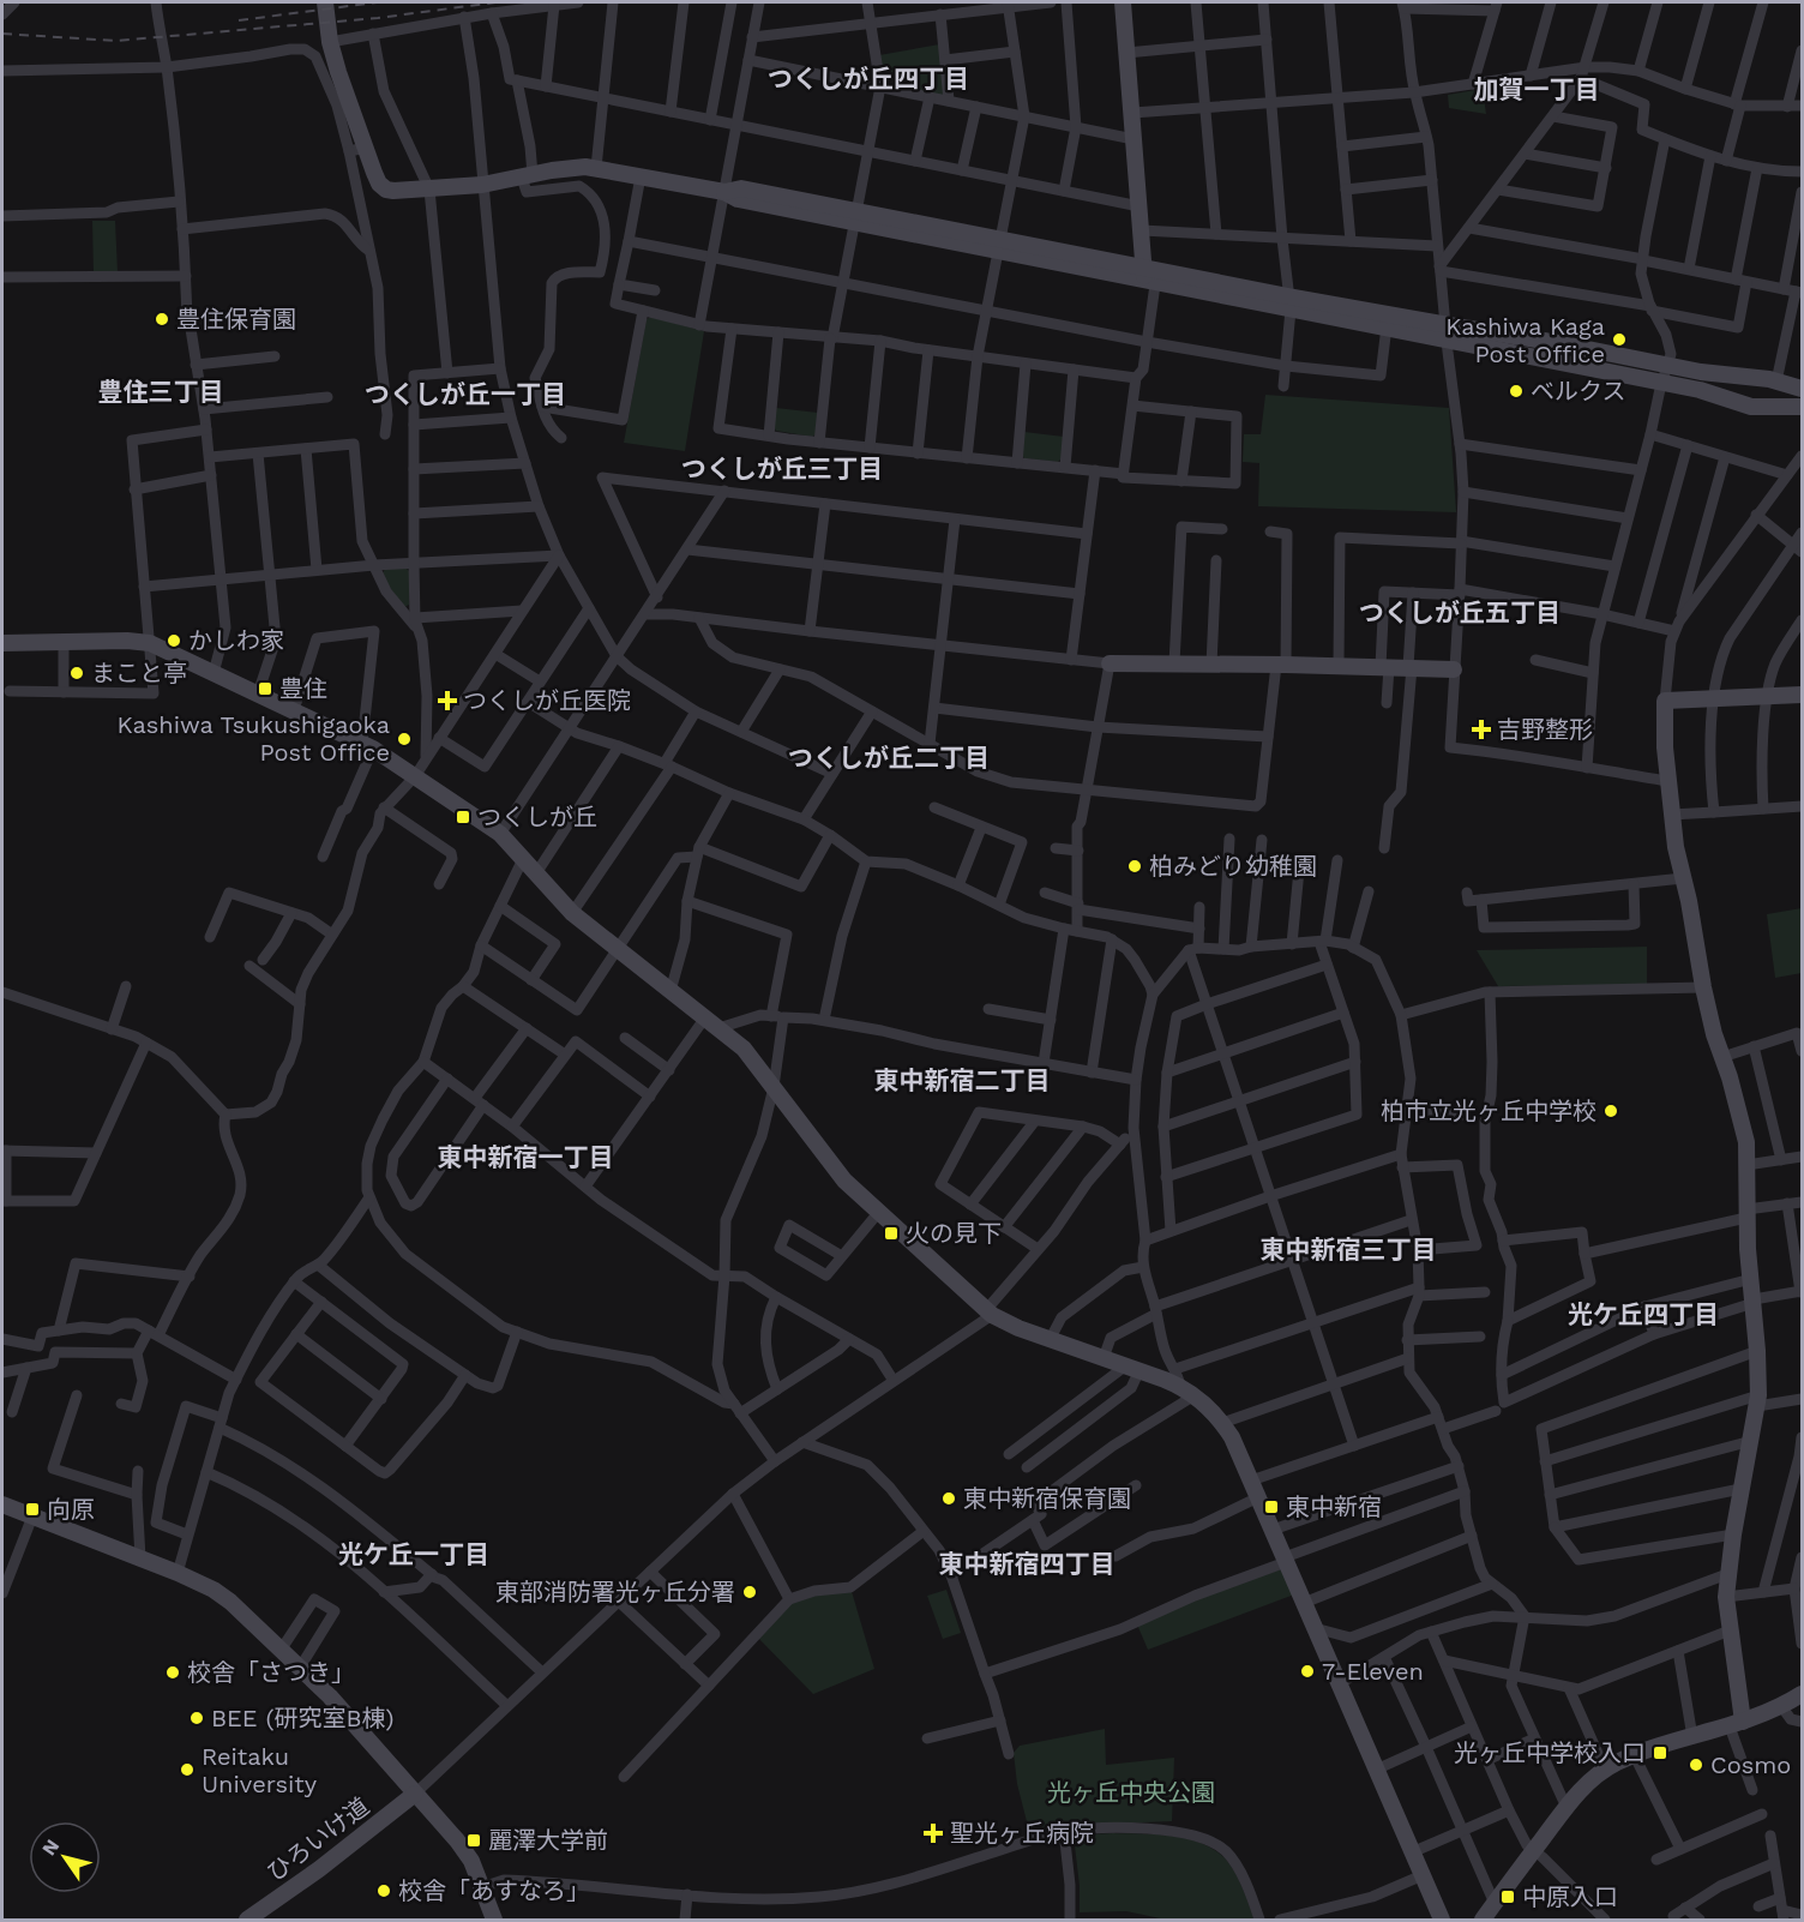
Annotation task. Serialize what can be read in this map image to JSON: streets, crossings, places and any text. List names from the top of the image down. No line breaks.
{"streets":{"street":["ひろいけ道"]},"districts":["つくしが丘四丁目","加賀一丁目","豊住三丁目","つくしが丘一丁目","つくしが丘三丁目","つくしが丘五丁目","つくしが丘二丁目","東中新宿二丁目","東中新宿一丁目","東中新宿三丁目","光ケ丘四丁目","光ケ丘一丁目","東中新宿四丁目"],"parks":["光ヶ丘中央公園"],"places":{"other":["豊住保育園","Kashiwa Kaga Post Office","ベルクス","かしわ家","まこと亭","Kashiwa Tsukushigaoka Post Office","柏みどり幼稚園","柏市立光ヶ丘中学校","東中新宿保育園","東部消防署光ヶ丘分署","7-Eleven","校舎「さつき」","BEE (研究室B棟)","Cosmo","Reitaku University","校舎「あすなろ」"],"transit":["豊住","つくしが丘","火の見下","東中新宿","向原","光ヶ丘中学校入口","麗澤大学前","中原入口"],"health":["つくしが丘医院","吉野整形","聖光ヶ丘病院"]},"north":"top left"}
